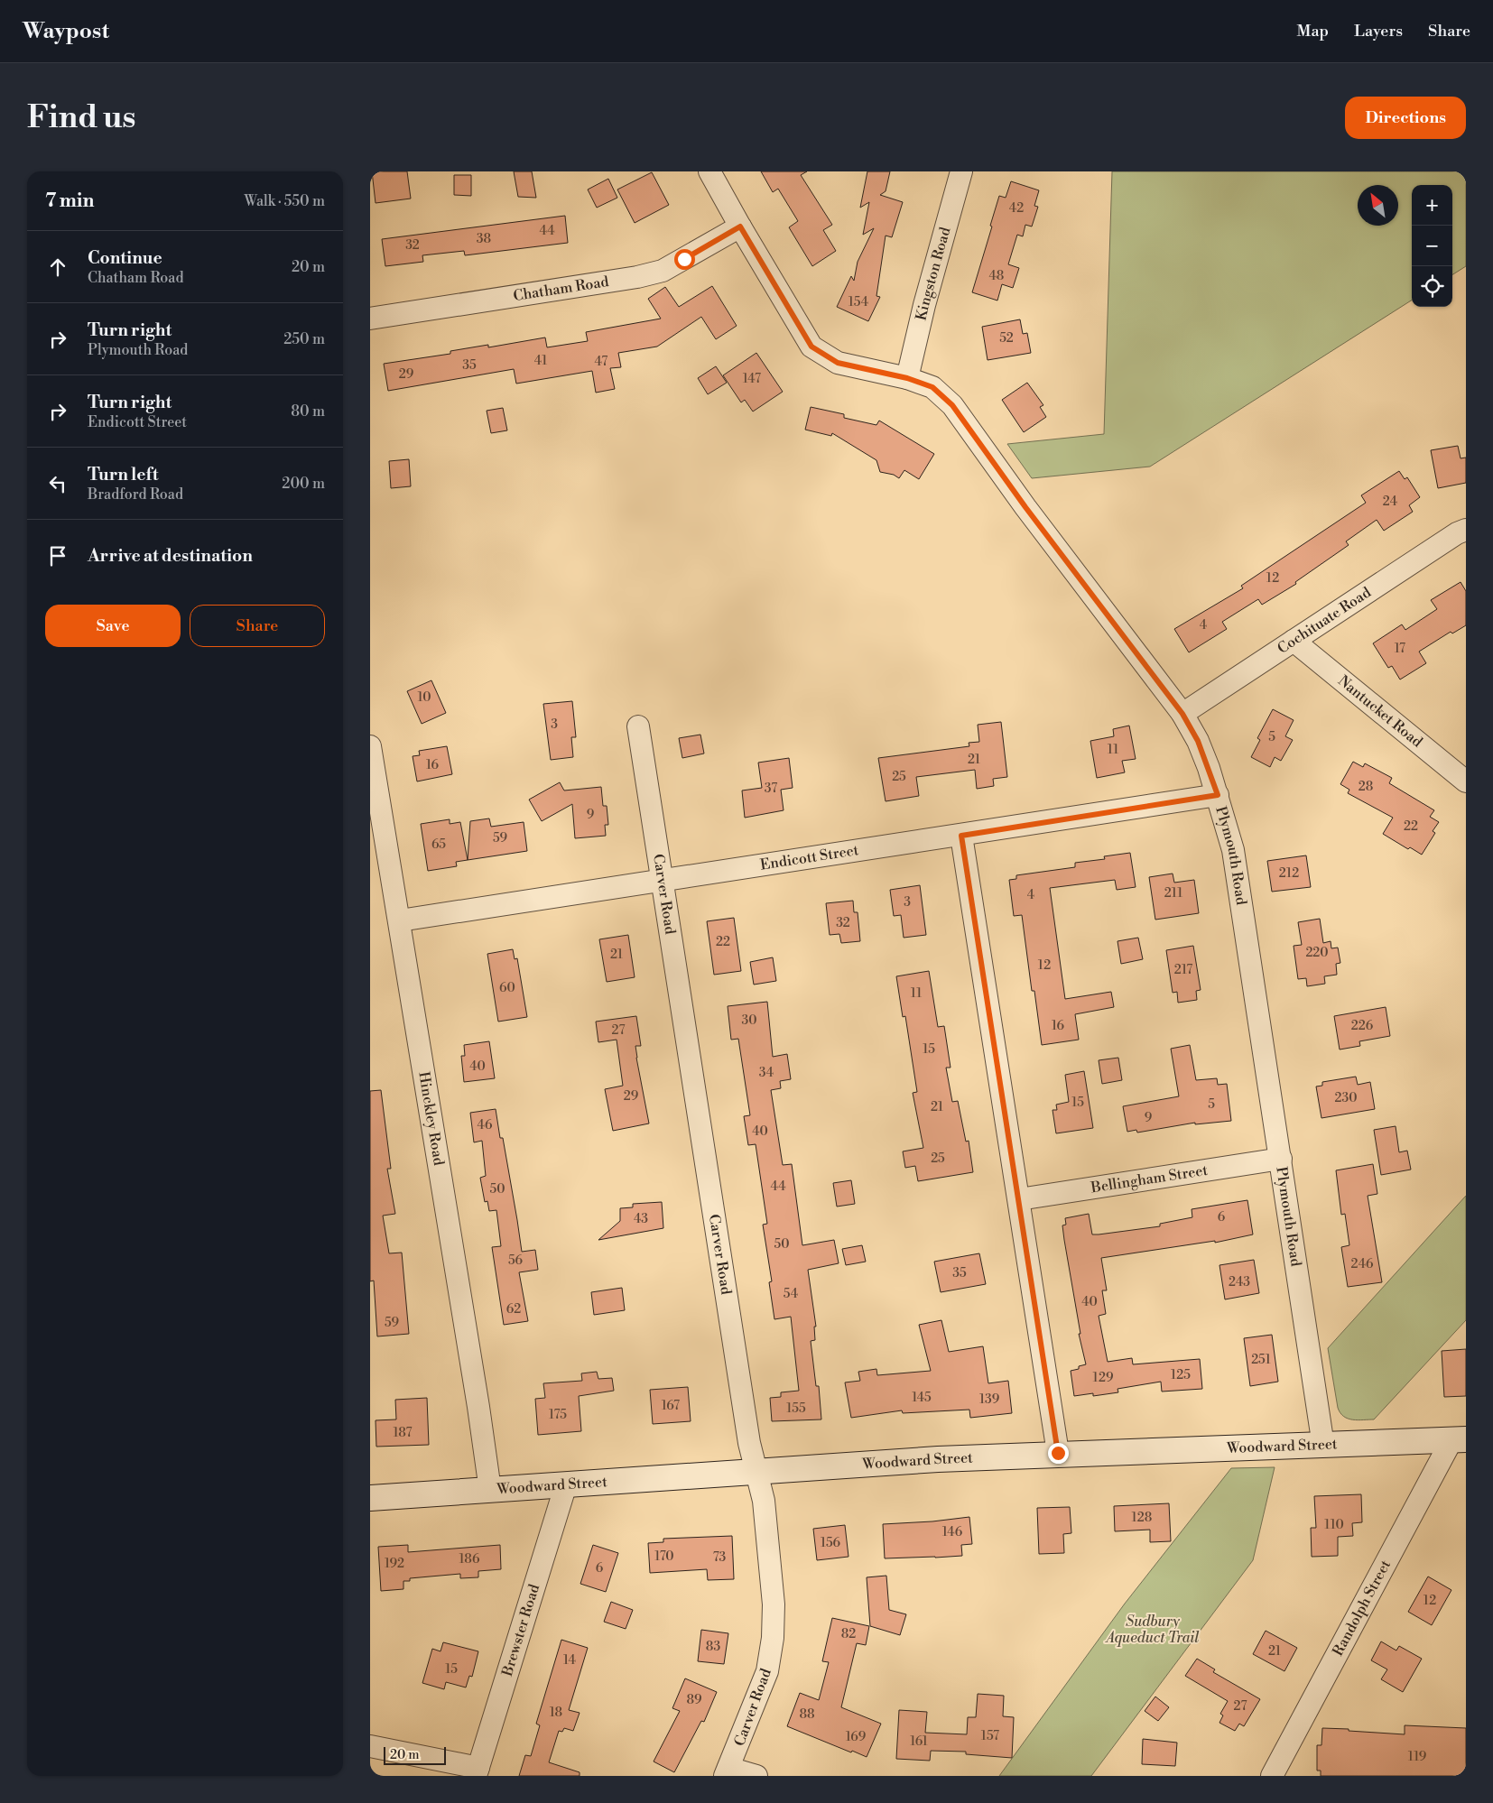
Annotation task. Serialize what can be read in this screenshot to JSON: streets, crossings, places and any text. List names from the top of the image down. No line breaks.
{"streets":{"street":["Kingston Road","Chatham Road","Cochituate Road","Nantucket Road","Plymouth Road","Endicott Street","Carver Road","Hinckley Road","Bellingham Street","Woodward Street","Randolph Street","Brewster Road"]},"crossings":[["Kingston Road","Plymouth Road"],["Chatham Road","Plymouth Road"],["Cochituate Road","Nantucket Road"],["Cochituate Road","Plymouth Road"],["Plymouth Road","Endicott Street"],["Plymouth Road","Bellingham Street"],["Plymouth Road","Woodward Street"],["Endicott Street","Carver Road"],["Endicott Street","Hinckley Road"],["Carver Road","Woodward Street"],["Hinckley Road","Woodward Street"],["Woodward Street","Randolph Street"],["Woodward Street","Brewster Road"]],"parks":["Sudbury Aqueduct Trail"],"house_numbers":["42","44","38","32","48","154","52","41","47","35","29","147","24","12","4","17","10","3","5","11","21","16","25","28","37","9","22","59","65","212","211","4","3","32","22","220","21","12","217","60","11","30","16","226","27","15","40","34","29","230","15","5","21","9","46","40","25","44","50","6","43","50","56","246","35","243","54","40","62","59","251","125","129","145","139","167","155","175","187","128","110","146","156","170","73","186","192","6","12","82","83","21","14","15","89","27","18","88","157","169","161","119"],"scale_bar":"20 m","north":"top left","page":{"header":"Waypost","nav":["Map","Layers","Share"],"buttons":["Directions",["Save","Share"]],"title":"Find us","heading":["7 min","Walk · 550 m"],"map_buttons":["+","−"],"list":[["Continue","Chatham Road","20 m"],["Turn right","Plymouth Road","250 m"],["Turn right","Endicott Street","80 m"],["Turn left","Bradford Road","200 m"],"Arrive at destination"],"scale":"20 m"}}
